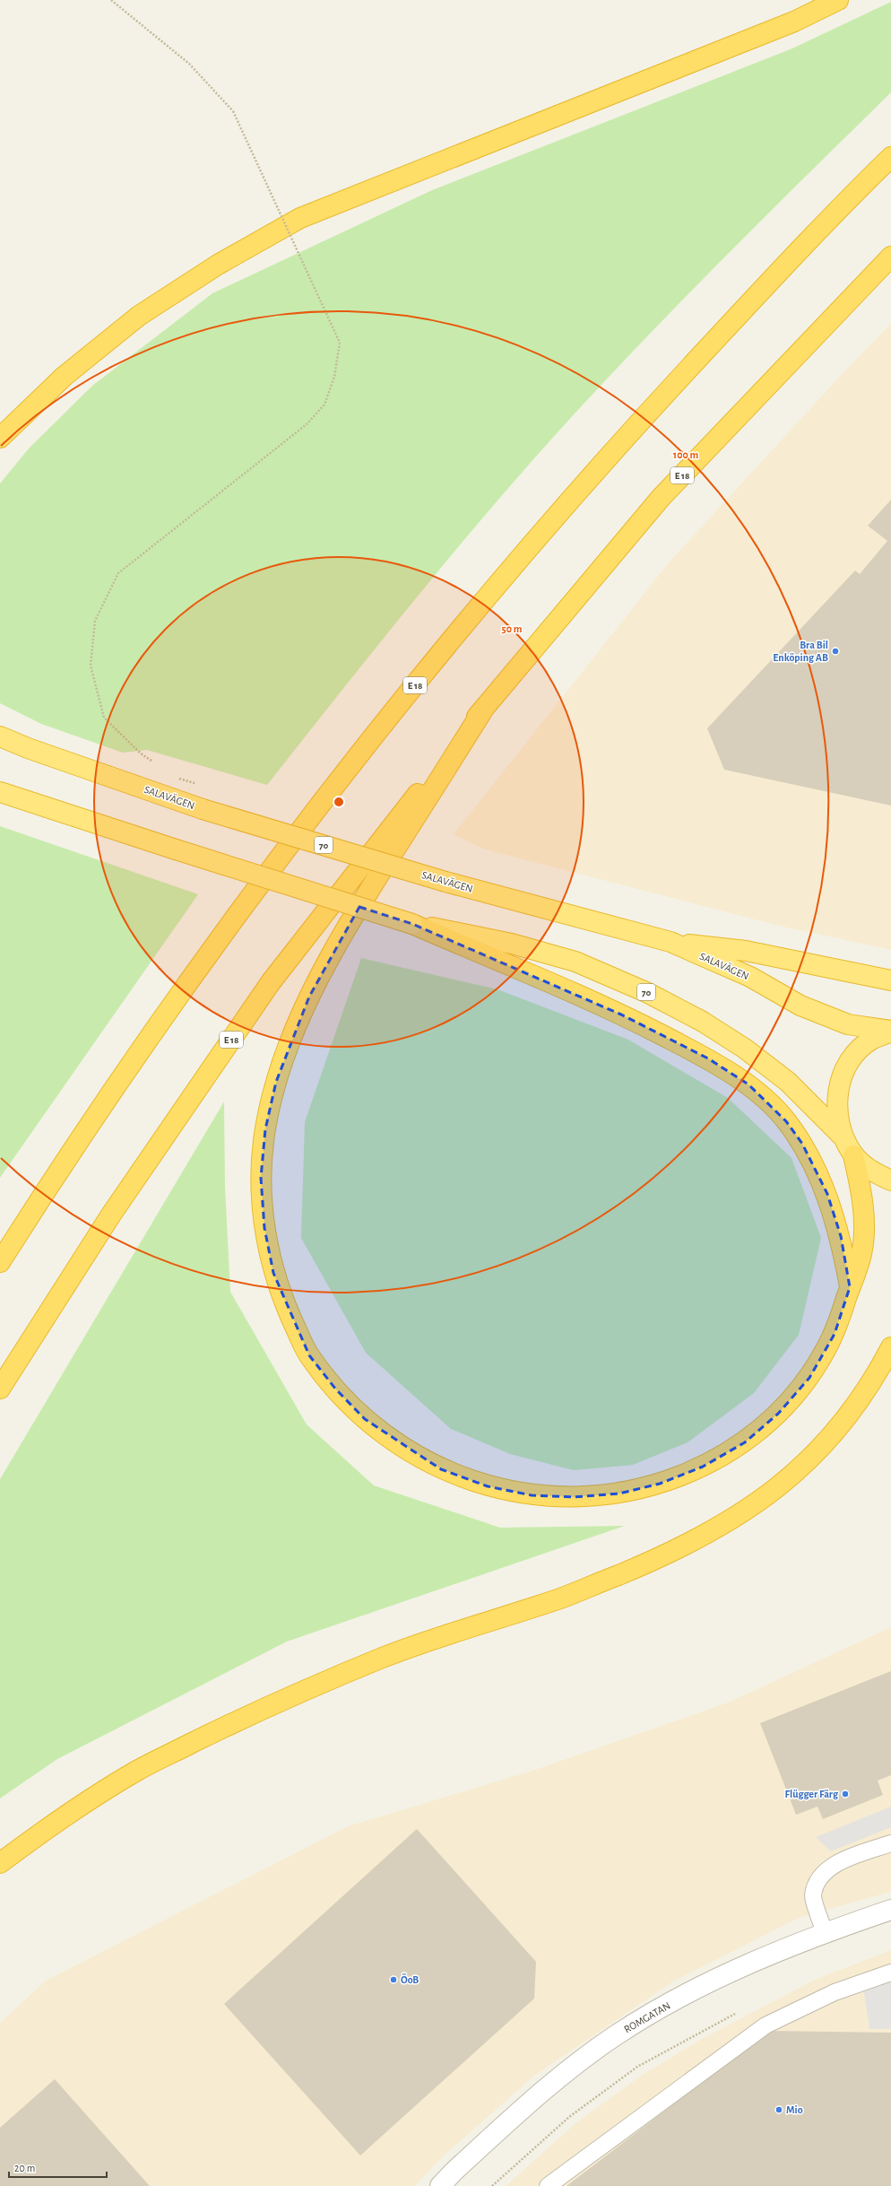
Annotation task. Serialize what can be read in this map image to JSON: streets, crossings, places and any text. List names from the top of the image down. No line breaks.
{"streets":{"highway":["E 18","SALAVÄGEN","70"],"street":["ROMGATAN"]},"places":["Bra Bil Enköping AB","Flügger Färg","ÖoB","Mio"],"scale_bar":"20 m","rings":["100 m","50 m"]}
